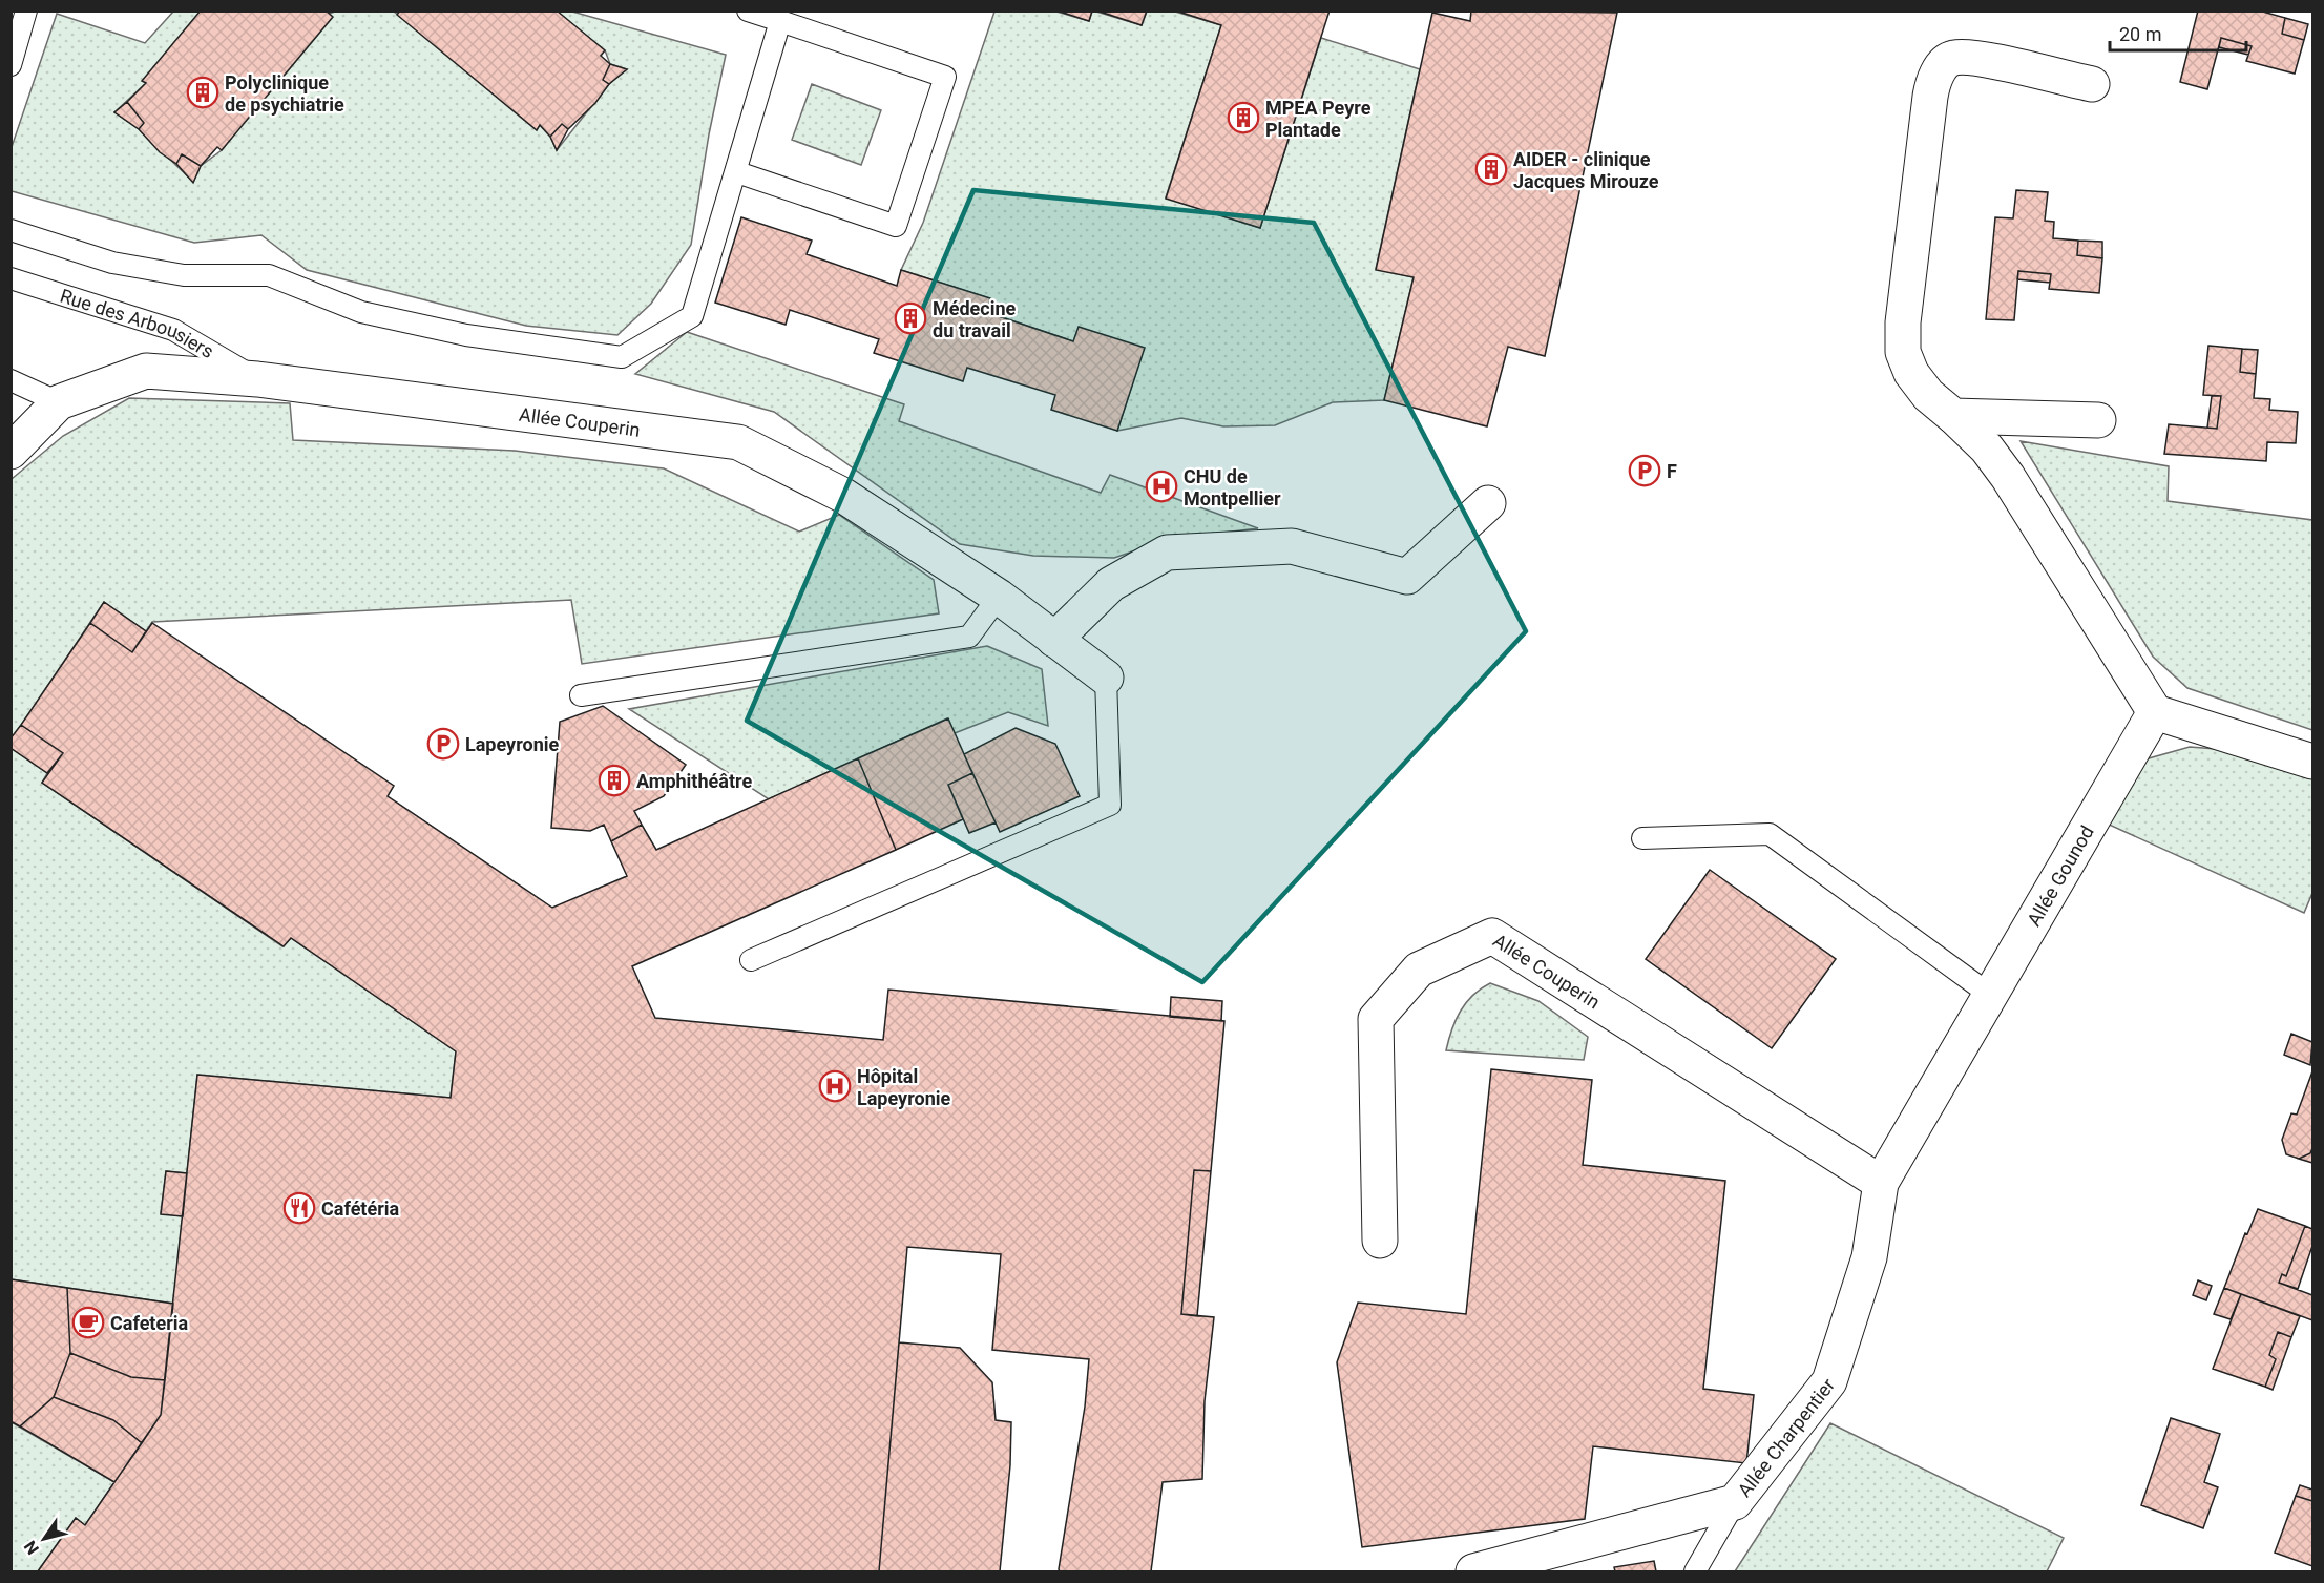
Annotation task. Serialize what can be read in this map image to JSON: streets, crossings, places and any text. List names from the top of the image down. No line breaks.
{"streets":{"street":["Allée Couperin","Allée Gounod","Allée Charpentier"],"lane":["Rue des Arbousiers"]},"crossings":[["Rue des Arbousiers","Allée Couperin"],["Allée Couperin","Allée Gounod"],["Allée Couperin","Allée Charpentier"],["Allée Gounod","Allée Charpentier"]],"places":{"building":["Polyclinique de psychiatrie","MPEA Peyre Plantade","AIDER - clinique Jacques Mirouze","Médecine du travail","Amphithéâtre"],"parking":["F","Lapeyronie"],"hospital":["CHU de Montpellier","Hôpital Lapeyronie"],"restaurant":["Cafétéria"],"cafe":["Cafeteria"]},"scale_bar":"20 m","north":"bottom left"}
